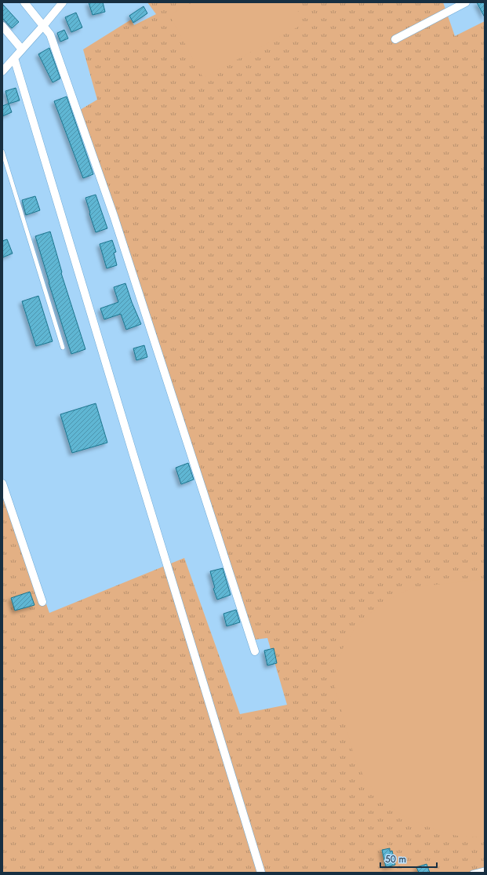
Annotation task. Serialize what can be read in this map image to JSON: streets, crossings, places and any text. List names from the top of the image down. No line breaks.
{"scale_bar":"50 m"}
